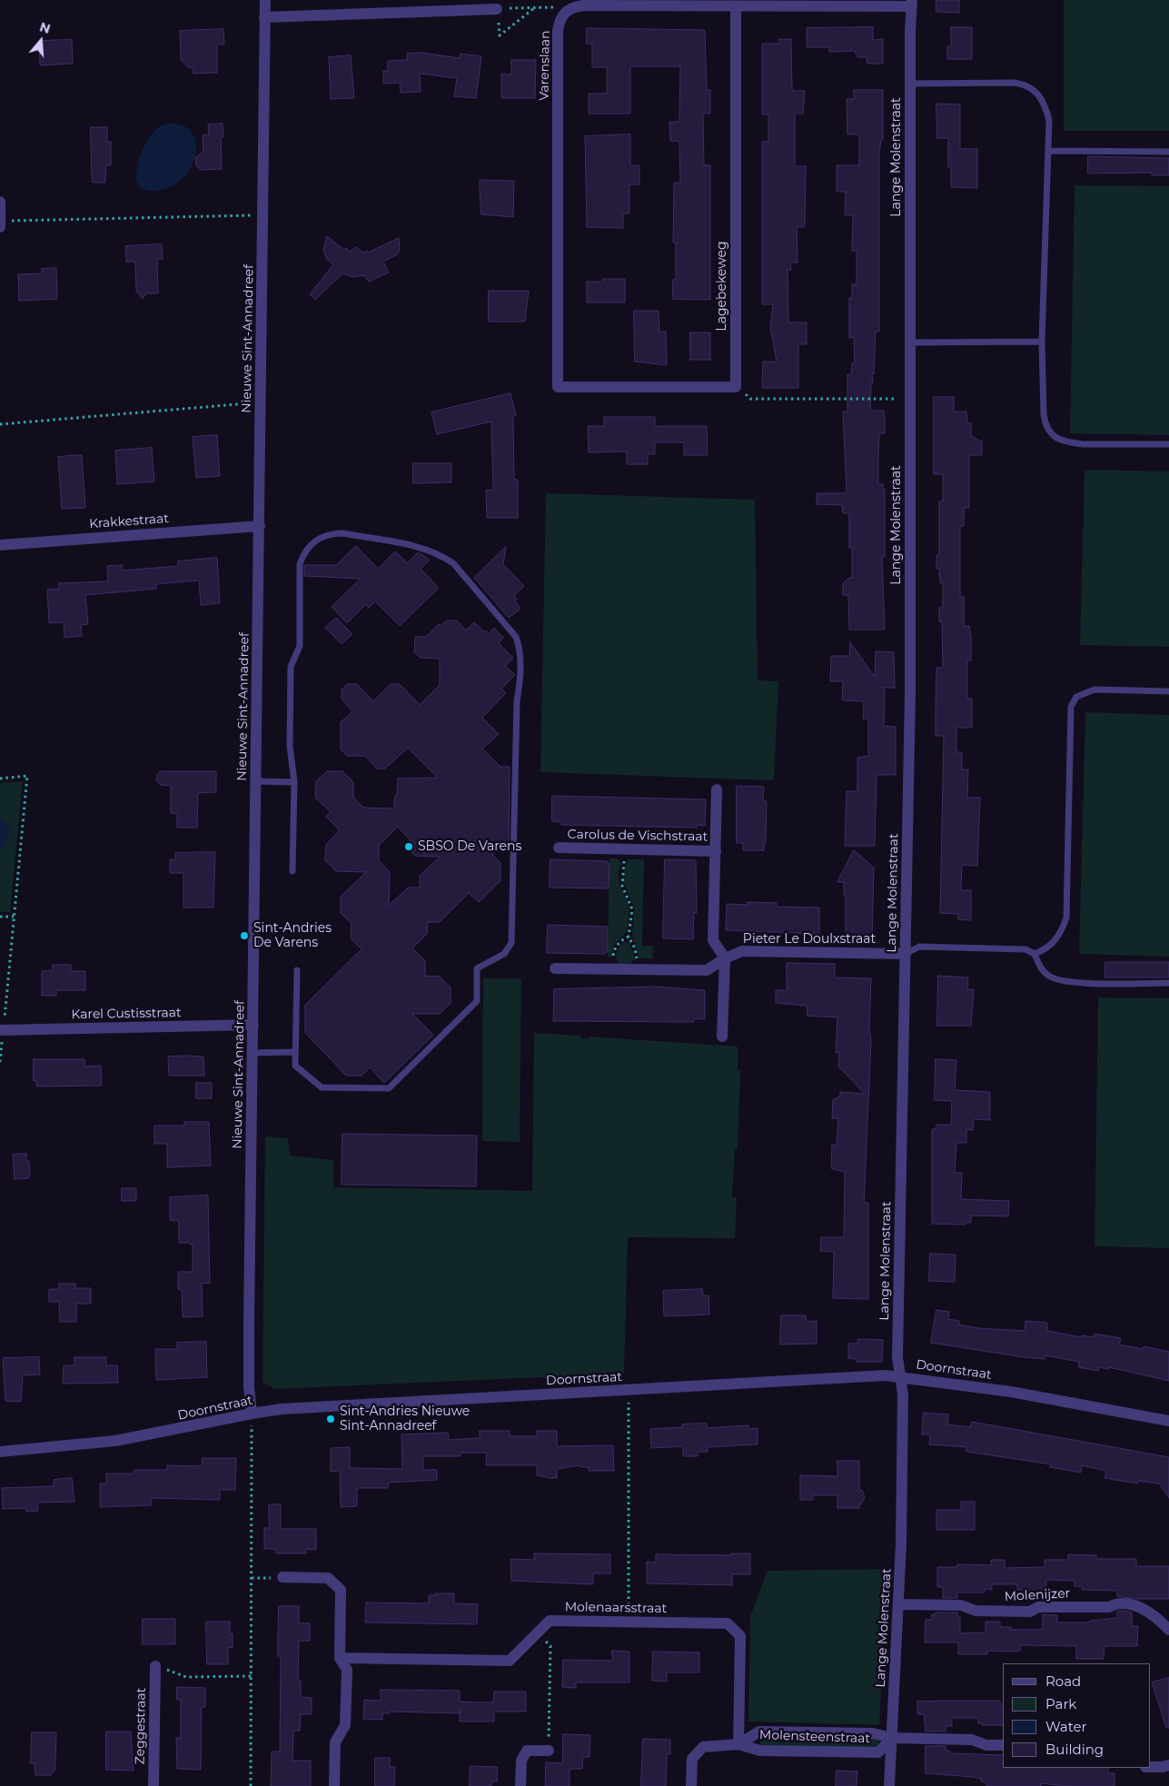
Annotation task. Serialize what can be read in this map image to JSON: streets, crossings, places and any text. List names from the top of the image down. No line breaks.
{"streets":{"street":["Varenslaan","Lange Molenstraat","Lagebekeweg","Nieuwe Sint-Annadreef","Krakkestraat","Carolus de Vischstraat","Pieter Le Doulxstraat","Karel Custisstraat","Doornstraat","Molenijzer","Molenaarsstraat","Zeggestraat","Molensteenstraat"]},"crossings":[["Varenslaan","Lagebekeweg"],["Lange Molenstraat","Pieter Le Doulxstraat"],["Lange Molenstraat","Doornstraat"],["Lange Molenstraat","Molenijzer"],["Lange Molenstraat","Molensteenstraat"],["Nieuwe Sint-Annadreef","Krakkestraat"],["Nieuwe Sint-Annadreef","Karel Custisstraat"],["Nieuwe Sint-Annadreef","Doornstraat"],["Carolus de Vischstraat","Pieter Le Doulxstraat"],["Molenaarsstraat","Molensteenstraat"]],"places":["SBSO De Varens","Sint-Andries De Varens","Sint-Andries Nieuwe Sint-Annadreef"],"legend":["Road","Park","Water","Building"],"north":"top"}
